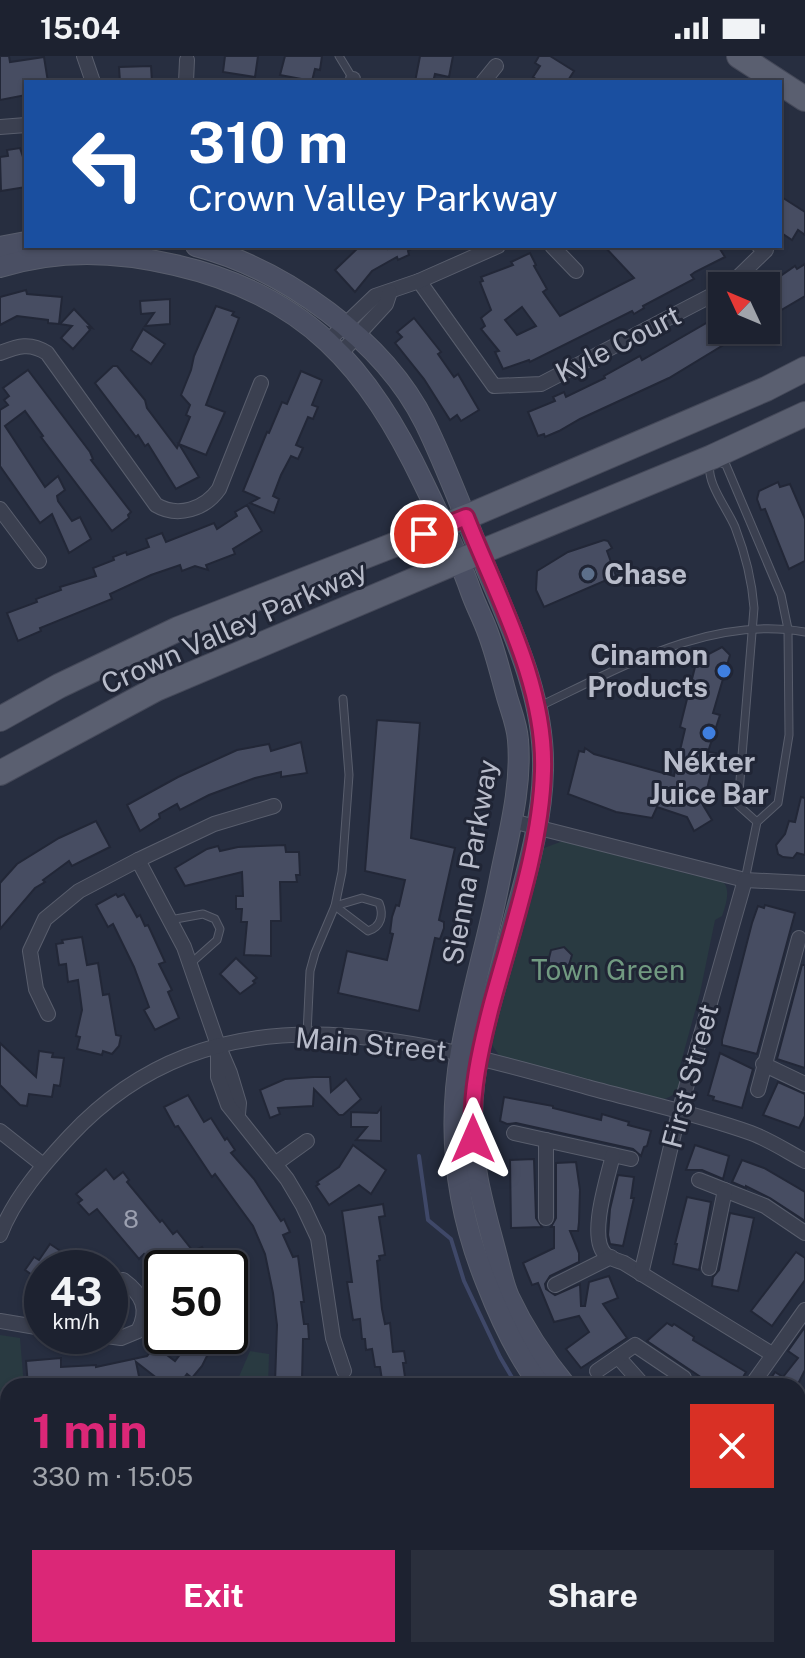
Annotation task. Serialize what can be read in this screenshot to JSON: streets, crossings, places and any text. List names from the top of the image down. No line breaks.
{"streets":{"main road":["Crown Valley Parkway","Sienna Parkway"],"street":["Kyle Court","Main Street","First Street"]},"crossings":[["Crown Valley Parkway","Sienna Parkway"],["Sienna Parkway","Main Street"],["Main Street","First Street"]],"parks":["Town Green"],"places":["Chase","Cinamon Products","Nékter Juice Bar"],"house_numbers":["8"],"north":"top left","page":{"status":"15:04","turn":["310 m","Crown Valley Parkway"],"speed":"43 km/h","limit":"50","heading":["1 min","330 m · 15:05"],"buttons":["Exit","Share"]}}
